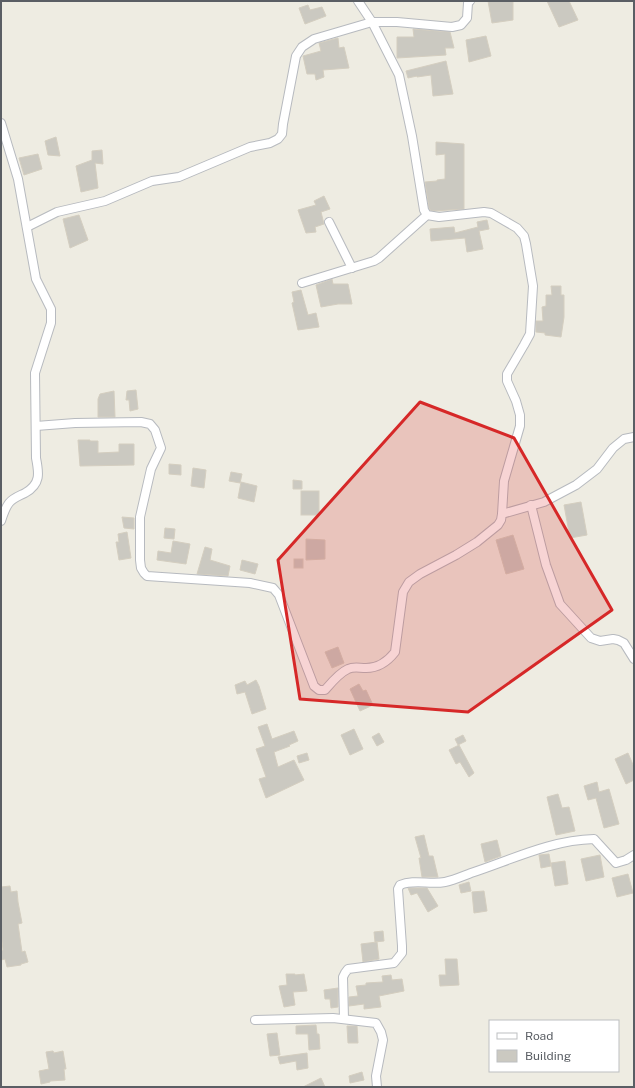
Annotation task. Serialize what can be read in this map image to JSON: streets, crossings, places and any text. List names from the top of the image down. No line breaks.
{"legend":["Road","Building"]}
